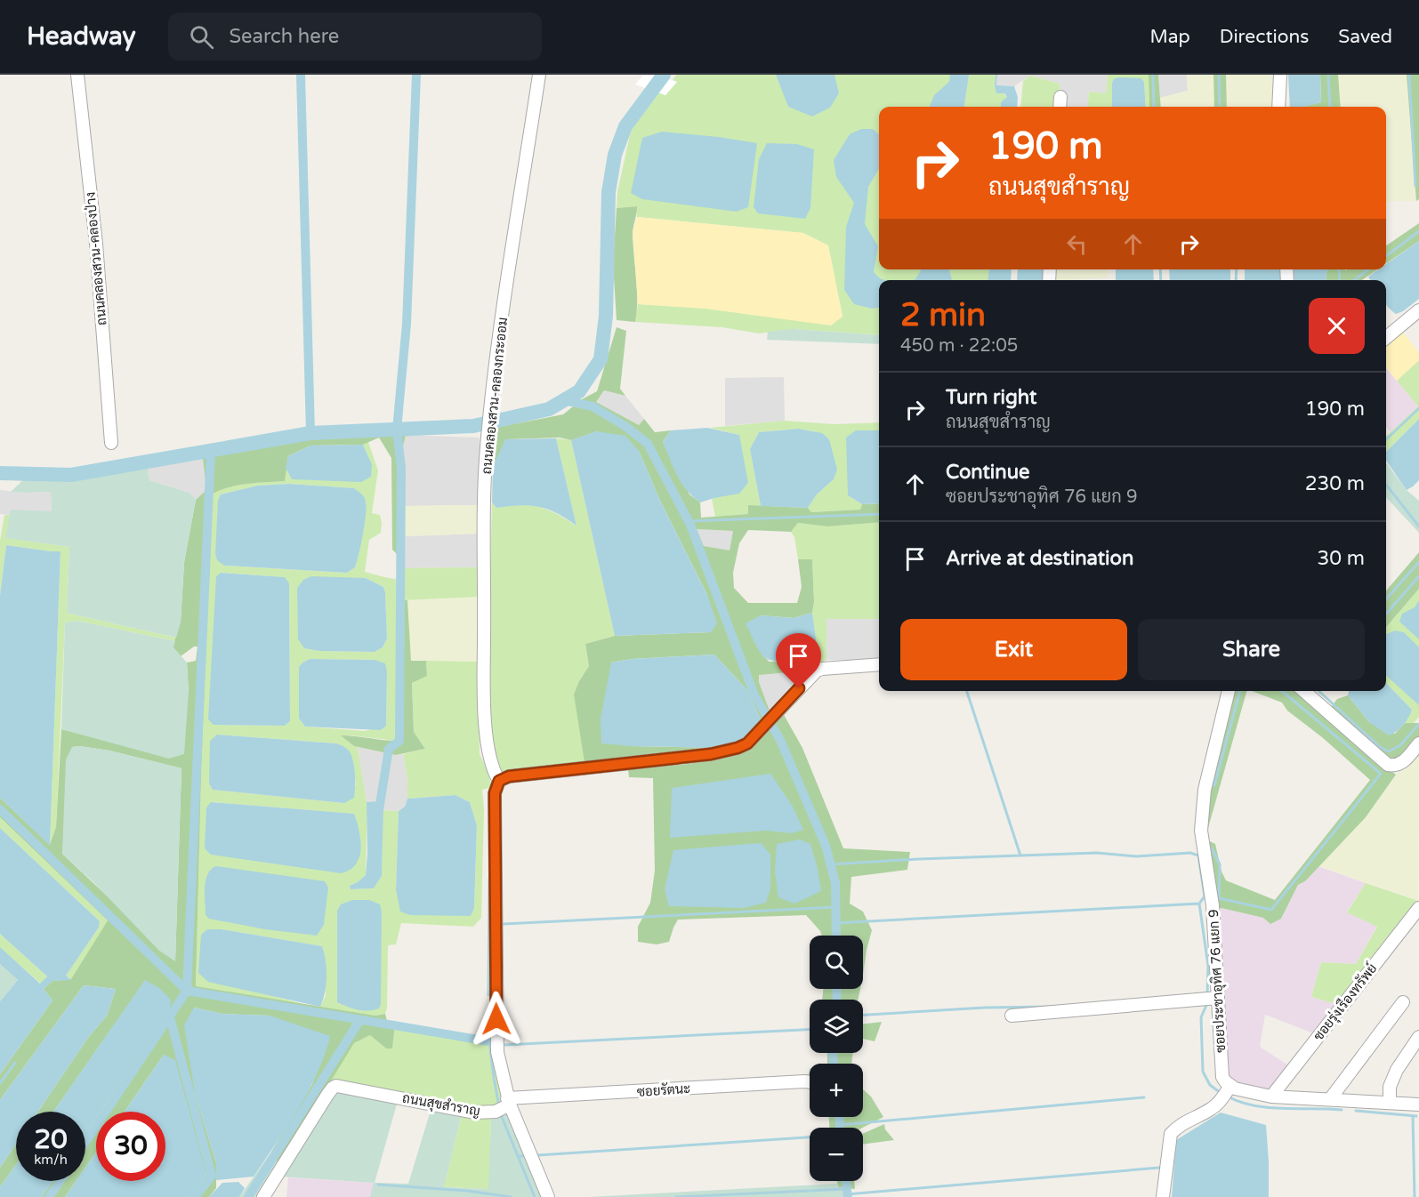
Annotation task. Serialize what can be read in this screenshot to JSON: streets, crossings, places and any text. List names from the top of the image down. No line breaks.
{"streets":{"street":["ถนนคลองสวน-คลองป่าง","ถนนคลองสวน-คลองกระออม","ซอยประชาอุทิศ 76 แยก 9","ซอยรุ่งเรืองทรัพย์","ซอยรัตนะ","ถนนสุขสำราญ"]},"crossings":[["ซอยรัตนะ","ถนนสุขสำราญ"]],"page":{"header":"Headway","search":"Search here","nav":["Map","Directions","Saved"],"turn":["190 m","ถนนสุขสำราญ"],"heading":["2 min","450 m · 22:05"],"list":[{"name":"Turn right","note":"ถนนสุขสำราญ","value":"190 m"},{"name":"Continue","note":"ซอยประชาอุทิศ 76 แยก 9","value":"230 m"},{"name":"Arrive at destination","value":"30 m"}],"buttons":["Exit","Share"],"map_buttons":["+","−"],"speed":"20 km/h","limit":"30"}}
